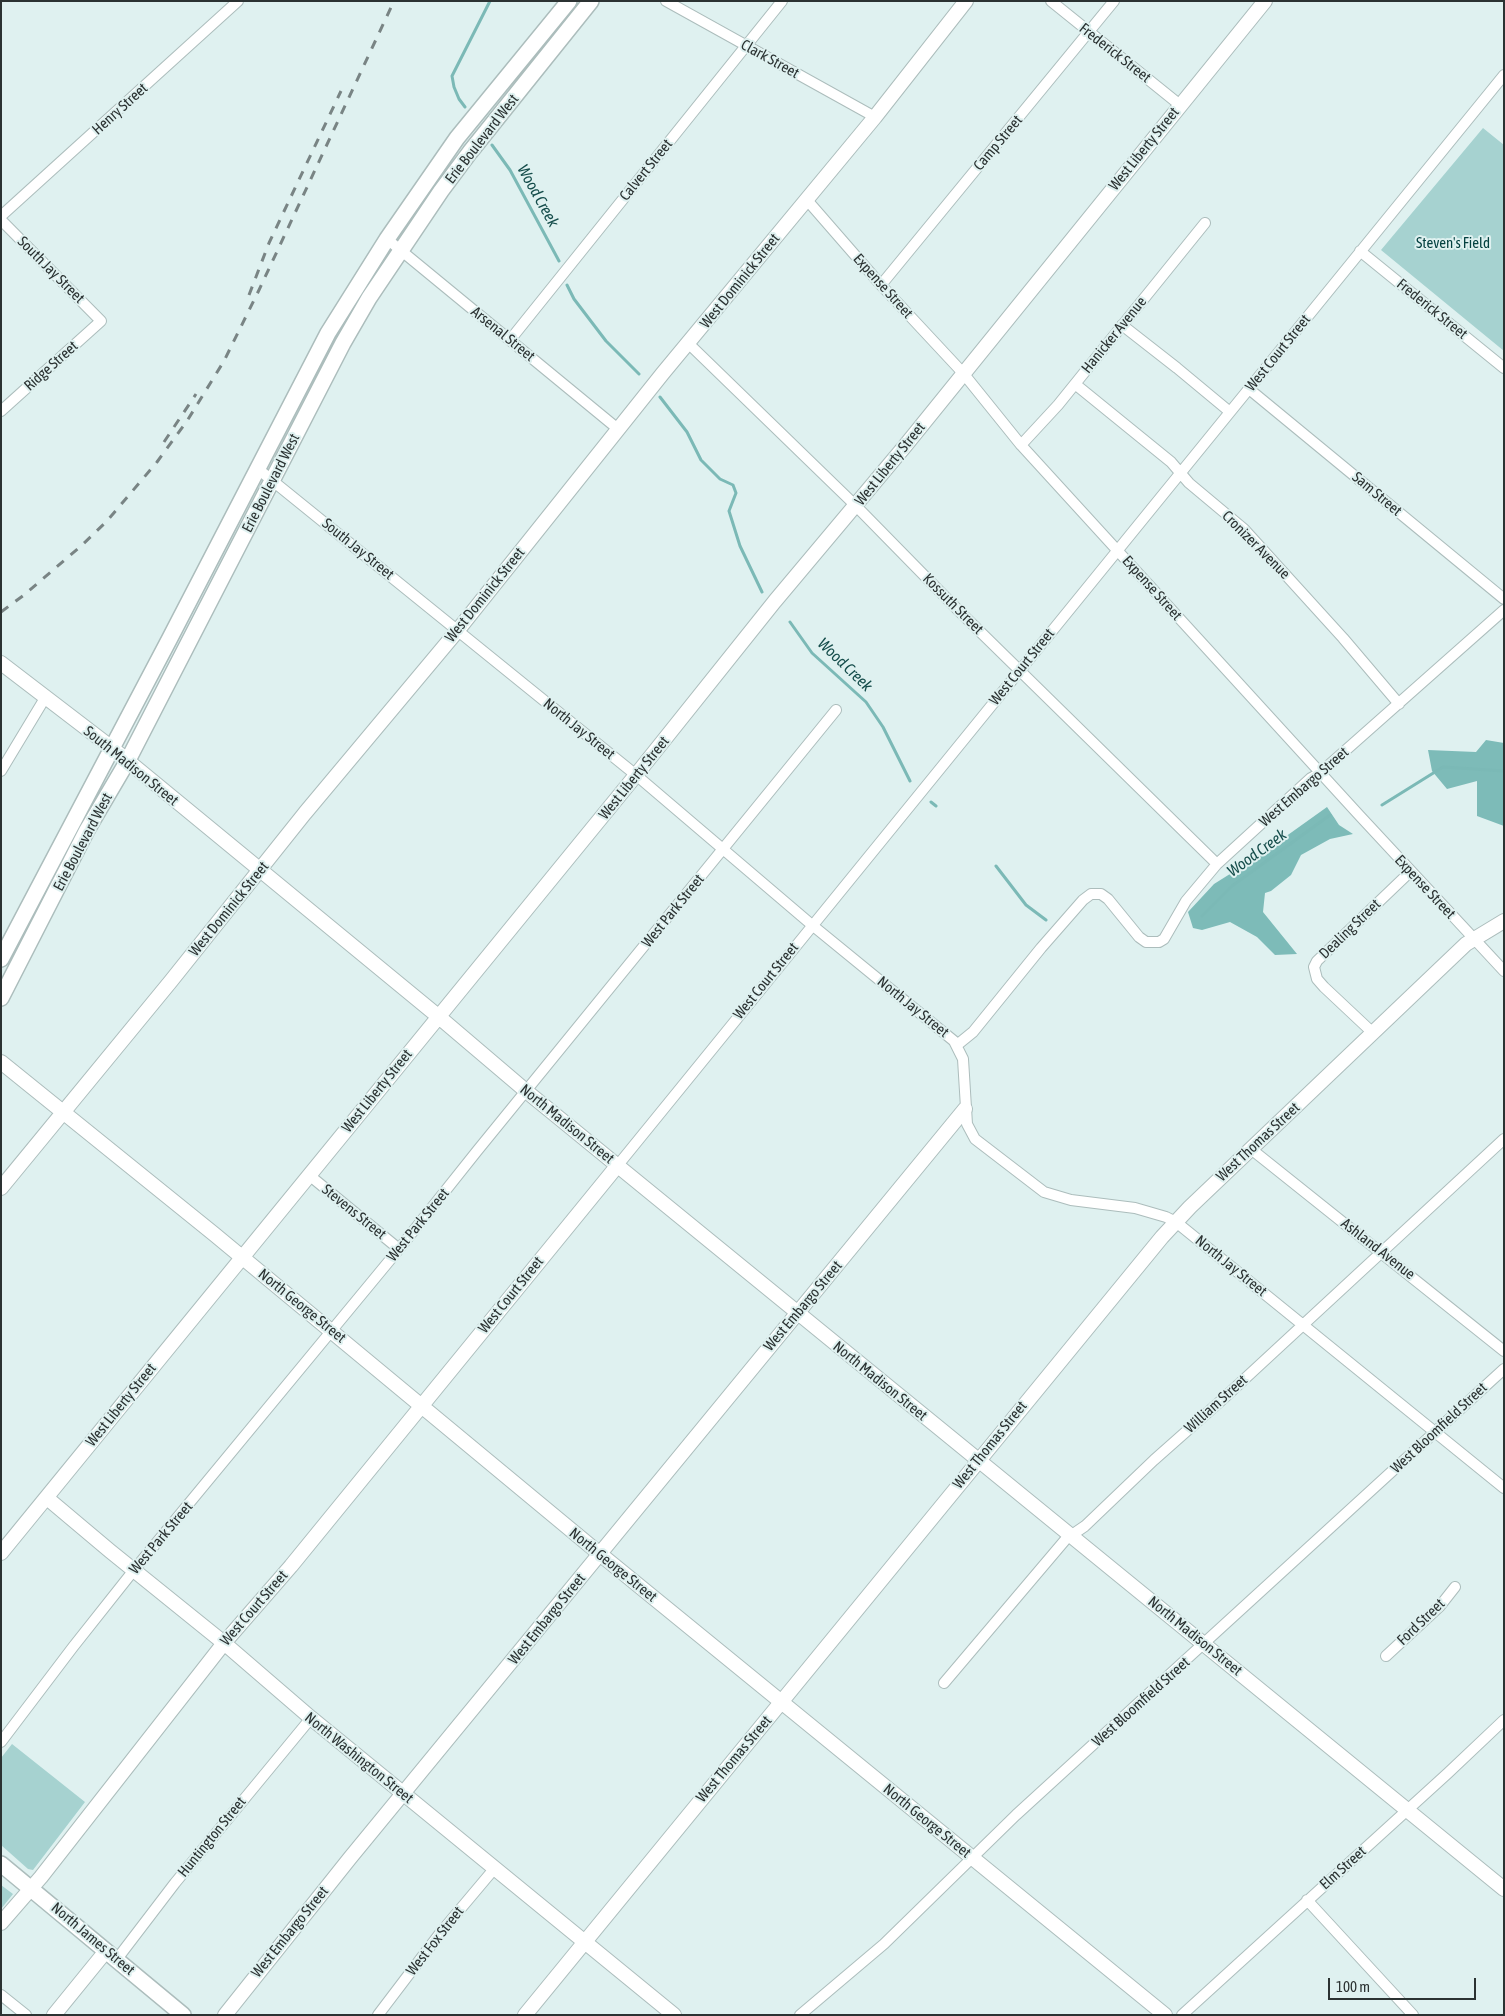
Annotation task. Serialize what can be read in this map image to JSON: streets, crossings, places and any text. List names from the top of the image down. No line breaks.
{"streets":{"main road":["Erie Boulevard West","North James Street"],"street":["Frederick Street","Clark Street","Henry Street","Camp Street","West Liberty Street","Calvert Street","South Jay Street","West Dominick Street","Expense Street","Arsenal Street","Hanicker Avenue","West Court Street","Ridge Street","Sam Street","Cronizer Avenue","Kossuth Street","North Jay Street","South Madison Street","West Embargo Street","West Park Street","Dealing Street","North Madison Street","West Thomas Street","Stevens Street","Ashland Avenue","North George Street","William Street","West Bloomfield Street","Ford Street","North Washington Street","Huntington Street","Elm Street","West Fox Street"]},"crossings":[["Frederick Street","Camp Street"],["Frederick Street","West Liberty Street"],["Frederick Street","West Court Street"],["Clark Street","Calvert Street"],["Clark Street","West Dominick Street"],["Erie Boulevard West","South Jay Street"],["Erie Boulevard West","Arsenal Street"],["Erie Boulevard West","South Madison Street"],["Camp Street","Expense Street"],["West Liberty Street","Expense Street"],["West Liberty Street","Kossuth Street"],["West Liberty Street","North Jay Street"],["West Liberty Street","North Madison Street"],["West Liberty Street","Stevens Street"],["West Liberty Street","North George Street"],["West Liberty Street","North Washington Street"],["Calvert Street","Arsenal Street"],["South Jay Street","West Dominick Street"],["South Jay Street","Ridge Street"],["South Jay Street","North Jay Street"],["West Dominick Street","Expense Street"],["West Dominick Street","Arsenal Street"],["West Dominick Street","Kossuth Street"],["West Dominick Street","North Jay Street"],["West Dominick Street","South Madison Street"],["West Dominick Street","North Madison Street"],["West Dominick Street","North George Street"],["Expense Street","Hanicker Avenue"],["Expense Street","West Court Street"],["Expense Street","West Embargo Street"],["Expense Street","Dealing Street"],["Expense Street","West Thomas Street"],["Hanicker Avenue","Cronizer Avenue"],["West Court Street","Sam Street"],["West Court Street","Cronizer Avenue"],["West Court Street","Kossuth Street"],["West Court Street","North Jay Street"],["West Court Street","North Madison Street"],["West Court Street","North George Street"],["West Court Street","North Washington Street"],["West Court Street","North James Street"],["Cronizer Avenue","West Embargo Street"],["Kossuth Street","West Embargo Street"],["North Jay Street","West Embargo Street"],["North Jay Street","West Park Street"],["North Jay Street","West Thomas Street"],["North Jay Street","William Street"],["North Jay Street","West Bloomfield Street"],["South Madison Street","North Madison Street"],["West Embargo Street","North Madison Street"],["West Embargo Street","North George Street"],["West Embargo Street","North Washington Street"],["West Park Street","North Madison Street"],["West Park Street","Stevens Street"],["West Park Street","North George Street"],["West Park Street","North Washington Street"],["Dealing Street","West Thomas Street"],["North Madison Street","West Thomas Street"],["North Madison Street","William Street"],["North Madison Street","West Bloomfield Street"],["North Madison Street","Elm Street"],["West Thomas Street","Ashland Avenue"],["West Thomas Street","North George Street"],["West Thomas Street","North Washington Street"],["Ashland Avenue","William Street"],["North George Street","West Bloomfield Street"],["North Washington Street","Huntington Street"],["North Washington Street","West Fox Street"],["Huntington Street","North James Street"]],"water":["Wood Creek"],"parks":["Steven's Field"],"scale_bar":"100 m"}
